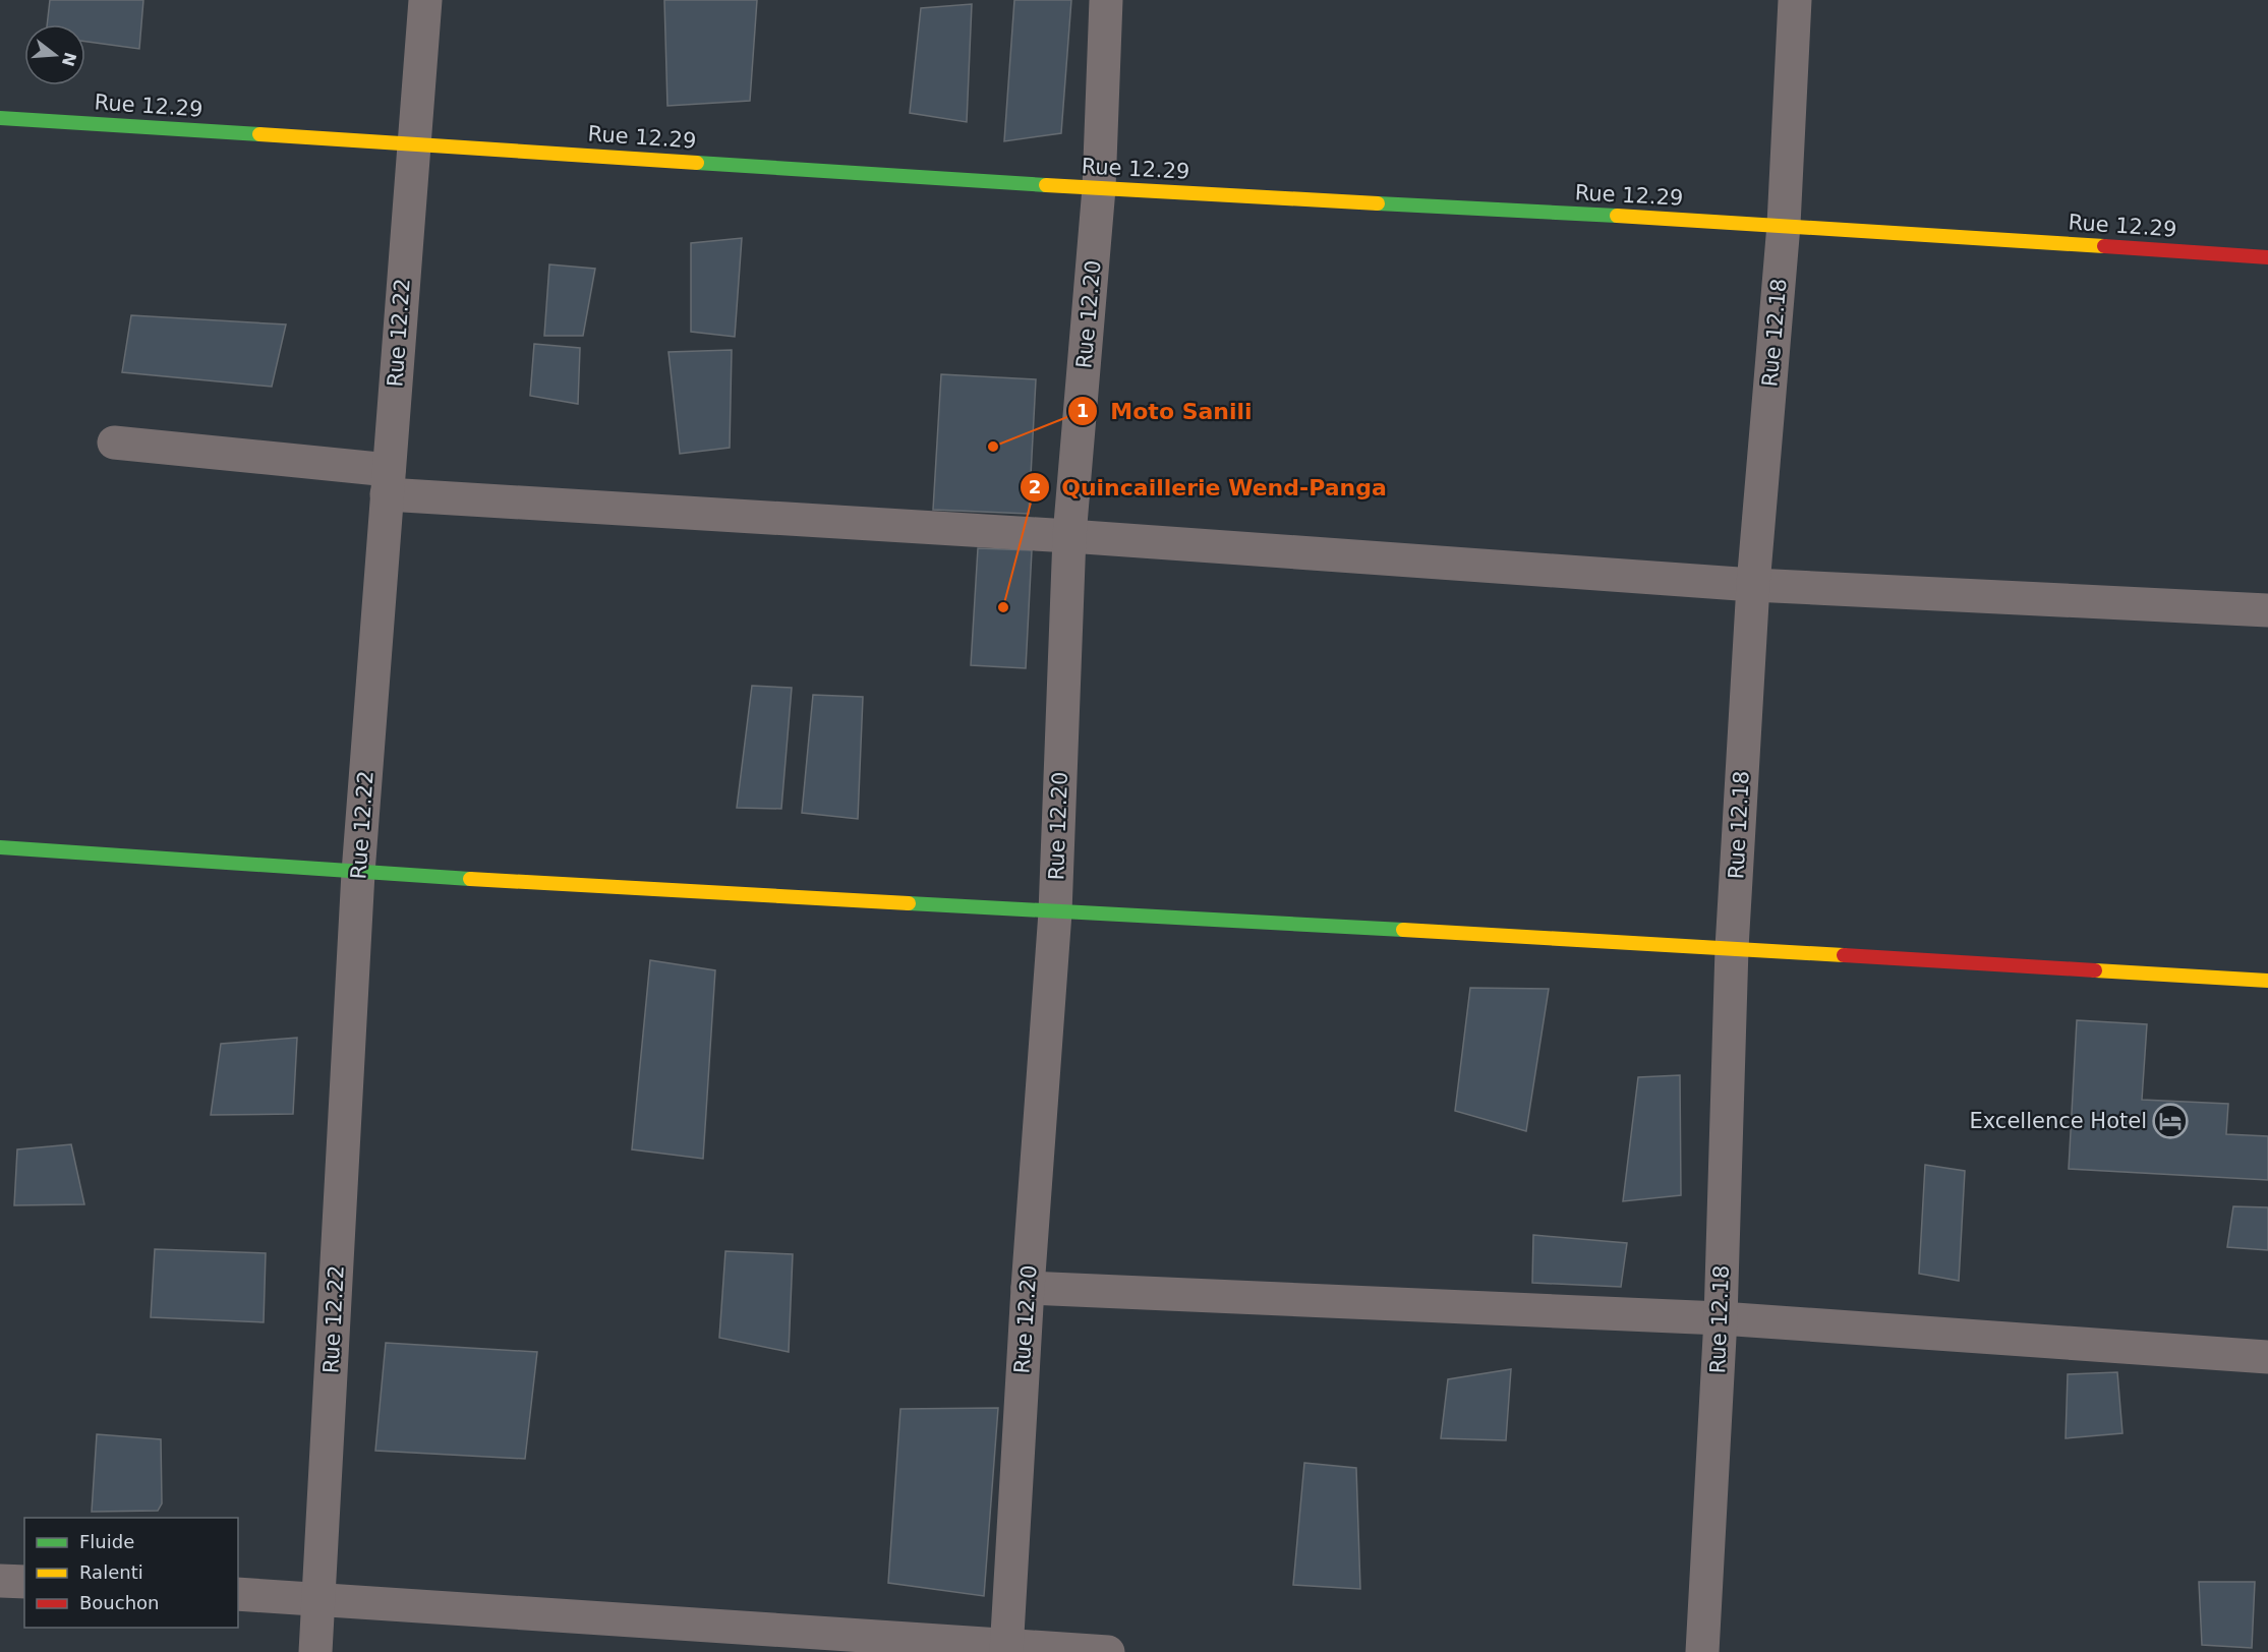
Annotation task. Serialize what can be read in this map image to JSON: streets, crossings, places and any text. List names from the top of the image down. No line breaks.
{"streets":{"street":["Rue 12.29","Rue 12.20","Rue 12.22","Rue 12.18"]},"crossings":[["Rue 12.29","Rue 12.20"],["Rue 12.29","Rue 12.22"],["Rue 12.29","Rue 12.18"]],"places":{"other":["Moto Sanili","Quincaillerie Wend-Panga"],"hotel":["Excellence Hotel"]},"legend":["Fluide","Ralenti","Bouchon"],"north":"right"}
